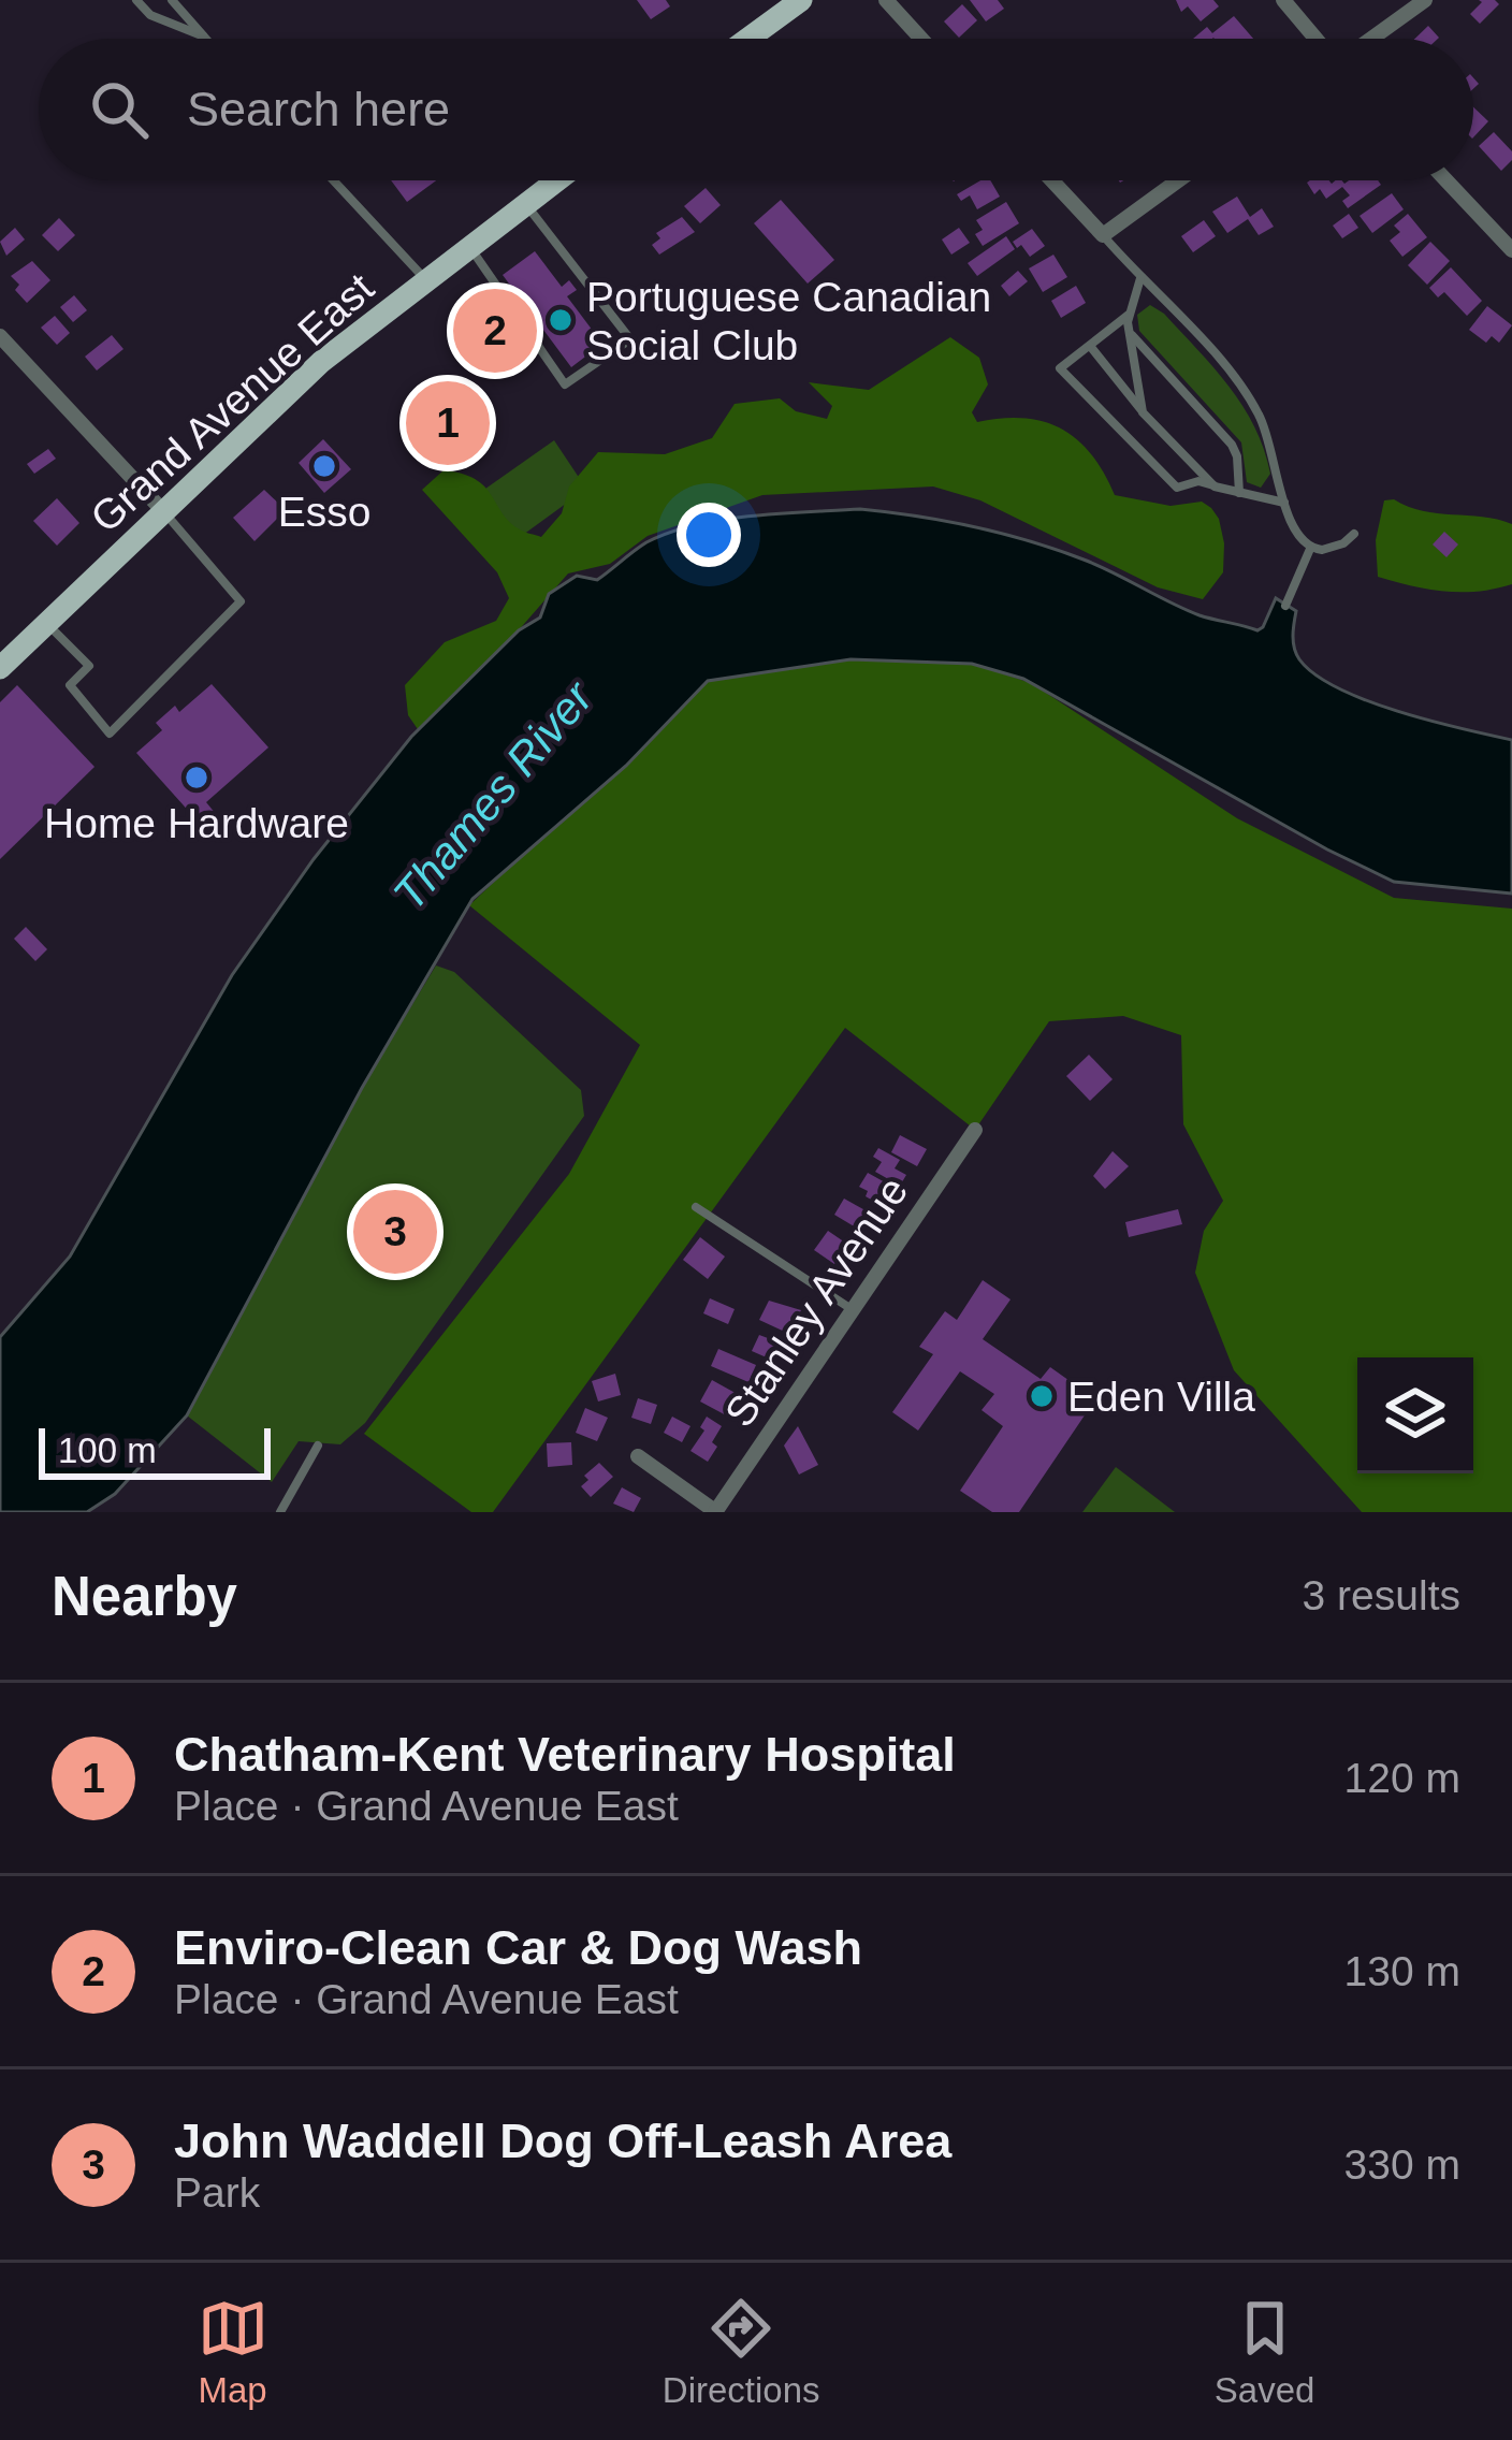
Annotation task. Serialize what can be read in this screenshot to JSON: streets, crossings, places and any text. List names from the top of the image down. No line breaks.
{"streets":{"main road":["Grand Avenue East"],"street":["Stanley Avenue"]},"water":["Thames River"],"places":["Portuguese Canadian Social Club","Esso","Home Hardware","Eden Villa"],"scale_bar":"100 m","page":{"search":"Search here","pins":["2","1","3"],"scale":"100 m","heading":["Nearby","3 results"],"list":[{"mark":"1","name":"Chatham-Kent Veterinary Hospital","note":"Place · Grand Avenue East","value":"120 m"},{"mark":"2","name":"Enviro-Clean Car & Dog Wash","note":"Place · Grand Avenue East","value":"130 m"},{"mark":"3","name":"John Waddell Dog Off-Leash Area","note":"Park","value":"330 m"}],"nav":["Map","Directions","Saved"]}}
